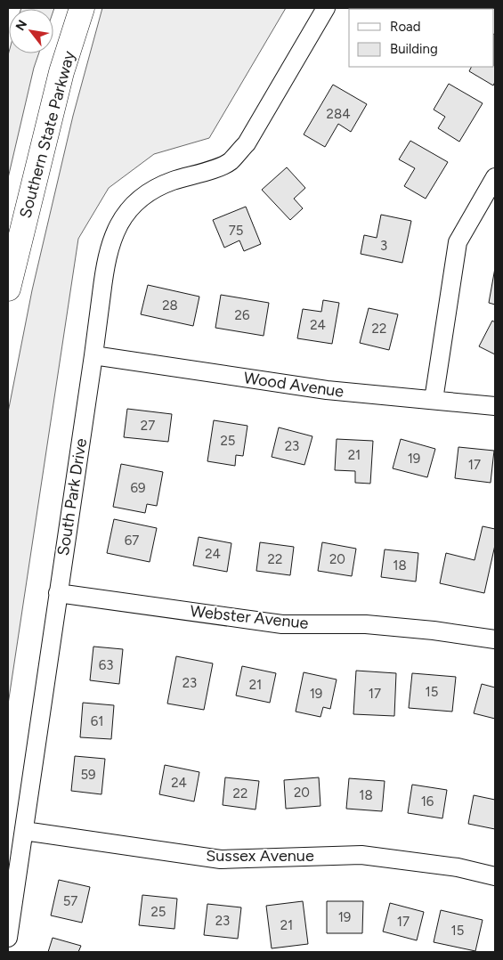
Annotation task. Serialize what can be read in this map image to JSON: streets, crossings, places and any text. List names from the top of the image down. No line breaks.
{"streets":{"highway":["Southern State Parkway"],"street":["Wood Avenue","South Park Drive","Webster Avenue","Sussex Avenue"]},"crossings":[["Wood Avenue","South Park Drive"],["South Park Drive","Webster Avenue"],["South Park Drive","Sussex Avenue"]],"house_numbers":["284","75","3","28","26","24","22","27","25","23","21","19","17","69","67","24","22","20","18","63","23","21","15","19","17","61","59","24","20","22","18","16","57","25","19","23","17","21","15"],"legend":["Road","Building"],"north":"top left"}
